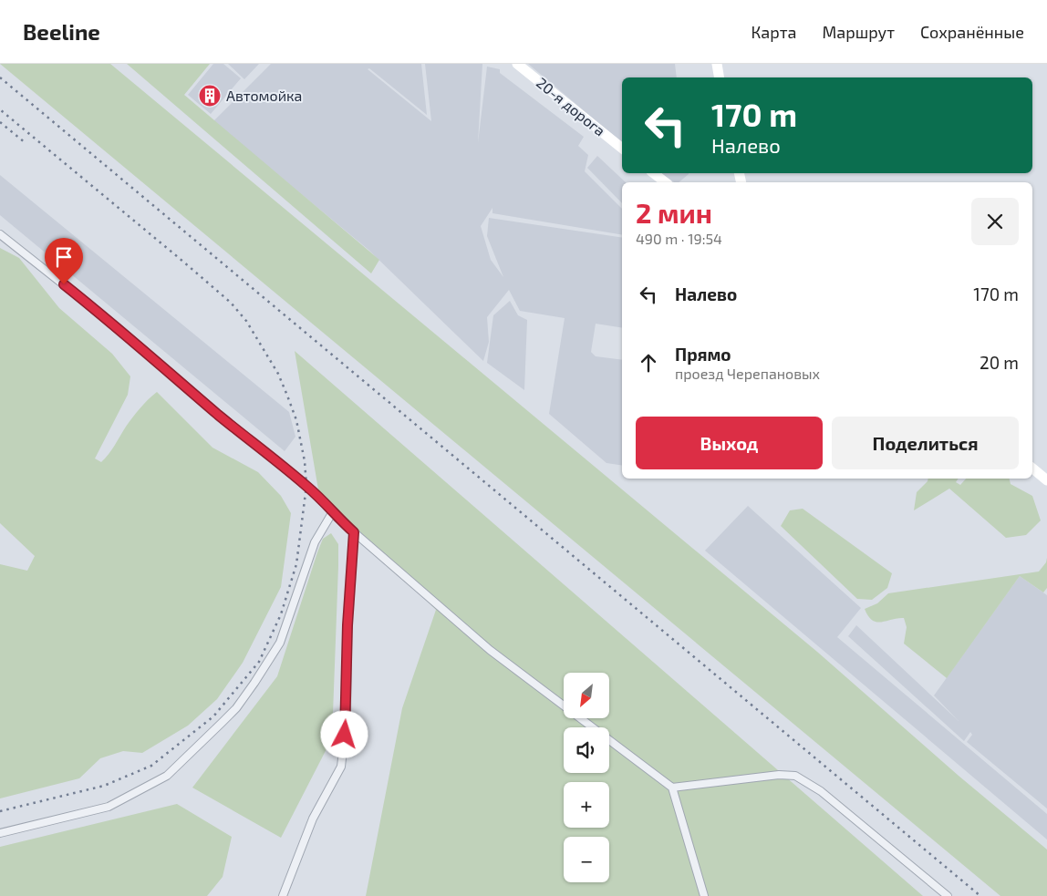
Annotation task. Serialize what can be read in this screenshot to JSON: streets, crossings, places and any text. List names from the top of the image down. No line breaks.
{"streets":{"main road":["20-я дорога"]},"places":{"building":["Автомойка"]},"north":"bottom left","page":{"header":"Beeline","nav":["Карта","Маршрут","Сохранённые"],"turn":["170 m","Налево"],"heading":["2 мин","490 m · 19:54"],"list":[{"name":"Налево","value":"170 m"},{"name":"Прямо","note":"проезд Черепановых","value":"20 m"}],"buttons":["Выход","Поделиться"],"map_buttons":["+","−"]}}
